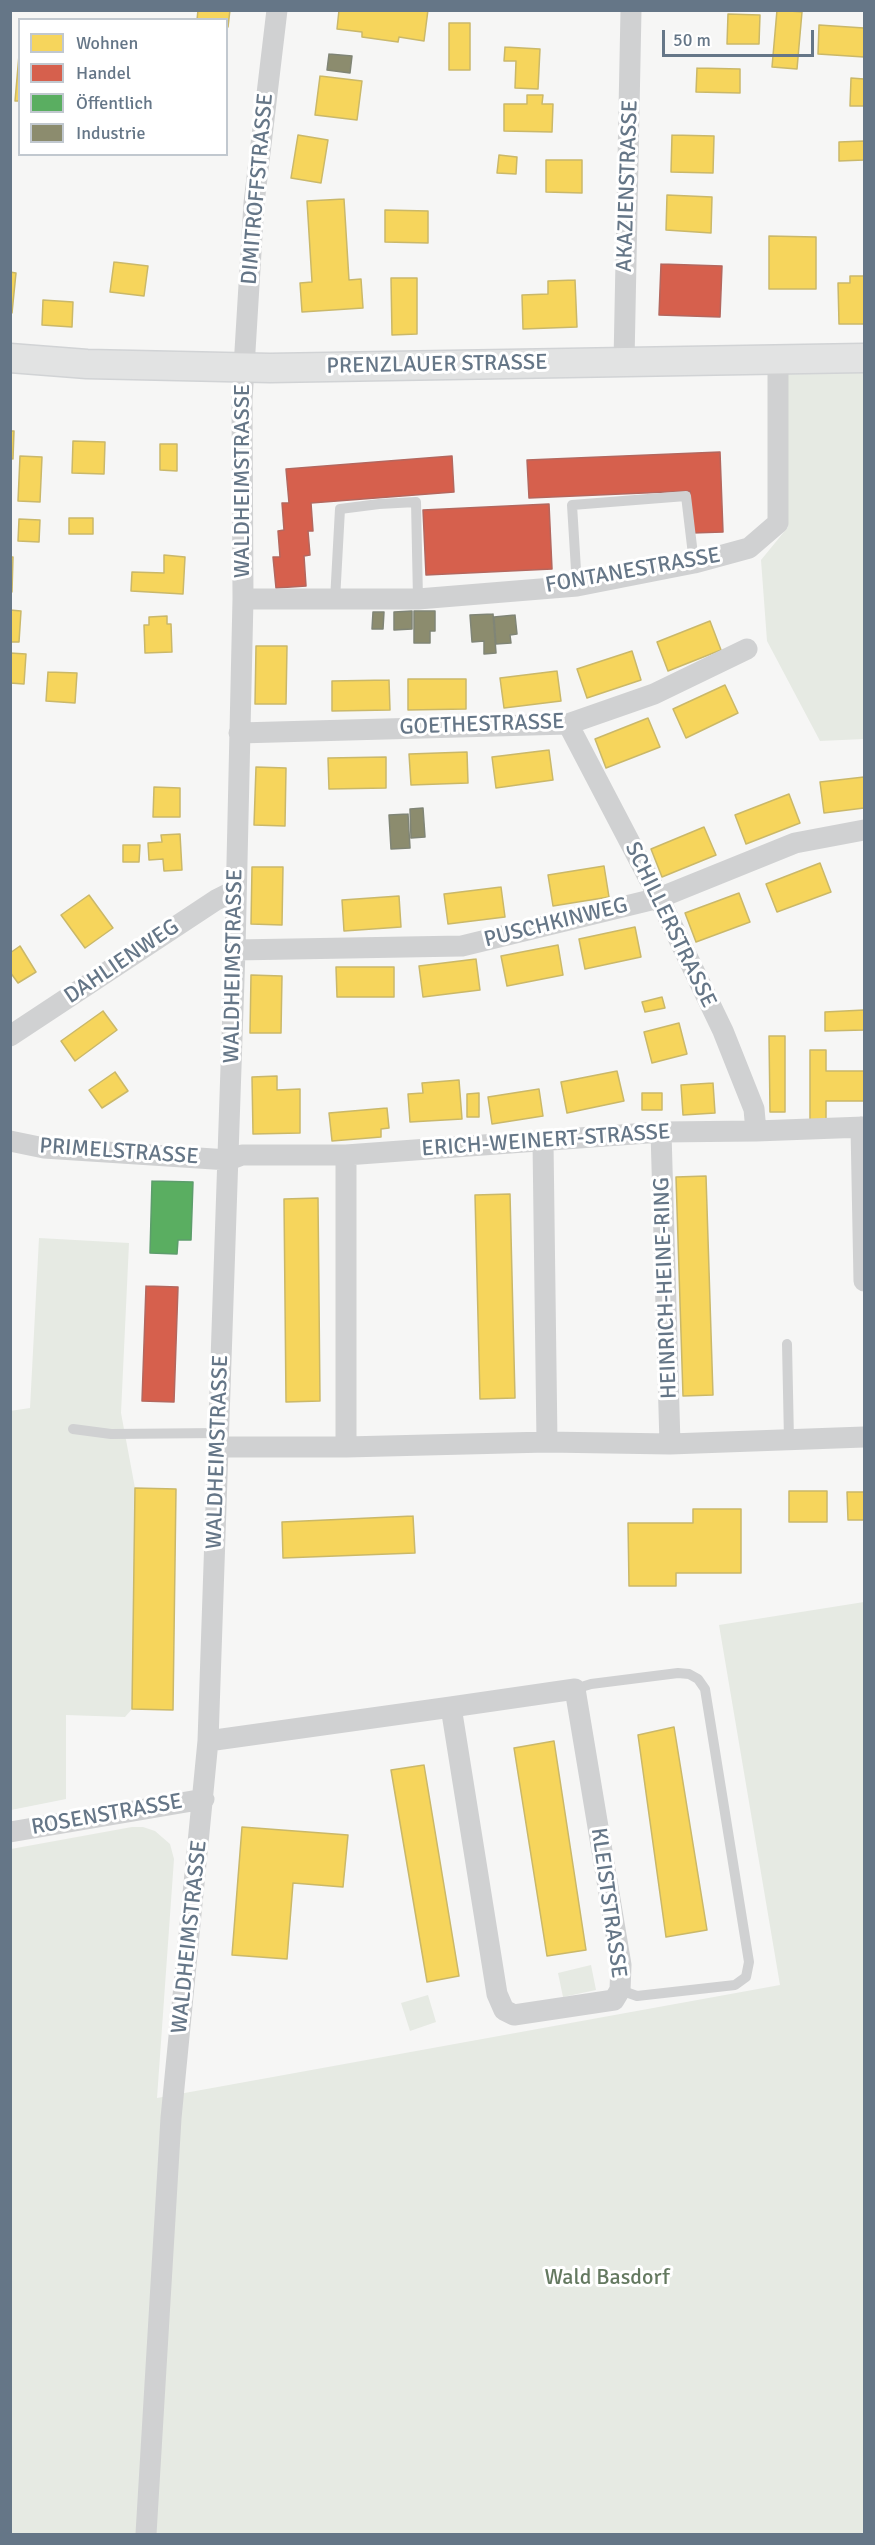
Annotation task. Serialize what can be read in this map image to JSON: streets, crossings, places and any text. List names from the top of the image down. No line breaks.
{"streets":{"main road":["PRENZLAUER STRASSE"],"street":["AKAZIENSTRASSE","DIMITROFFSTRASSE","WALDHEIMSTRASSE","FONTANESTRASSE","GOETHESTRASSE","PUSCHKINWEG","SCHILLERSTRASSE","DAHLIENWEG","ERICH-WEINERT-STRASSE","PRIMELSTRASSE","HEINRICH-HEINE-RING","ROSENSTRASSE","KLEISTSTRASSE"]},"crossings":[["AKAZIENSTRASSE","PRENZLAUER STRASSE"],["DIMITROFFSTRASSE","PRENZLAUER STRASSE"],["DIMITROFFSTRASSE","WALDHEIMSTRASSE"],["PRENZLAUER STRASSE","WALDHEIMSTRASSE"],["PRENZLAUER STRASSE","FONTANESTRASSE"],["WALDHEIMSTRASSE","FONTANESTRASSE"],["WALDHEIMSTRASSE","GOETHESTRASSE"],["WALDHEIMSTRASSE","PUSCHKINWEG"],["WALDHEIMSTRASSE","DAHLIENWEG"],["WALDHEIMSTRASSE","ERICH-WEINERT-STRASSE"],["WALDHEIMSTRASSE","PRIMELSTRASSE"],["WALDHEIMSTRASSE","ROSENSTRASSE"],["GOETHESTRASSE","SCHILLERSTRASSE"],["PUSCHKINWEG","SCHILLERSTRASSE"],["SCHILLERSTRASSE","ERICH-WEINERT-STRASSE"],["ERICH-WEINERT-STRASSE","PRIMELSTRASSE"],["ERICH-WEINERT-STRASSE","HEINRICH-HEINE-RING"]],"parks":["Wald Basdorf"],"legend":["Wohnen","Handel","Öffentlich","Industrie"],"scale_bar":"50 m"}
